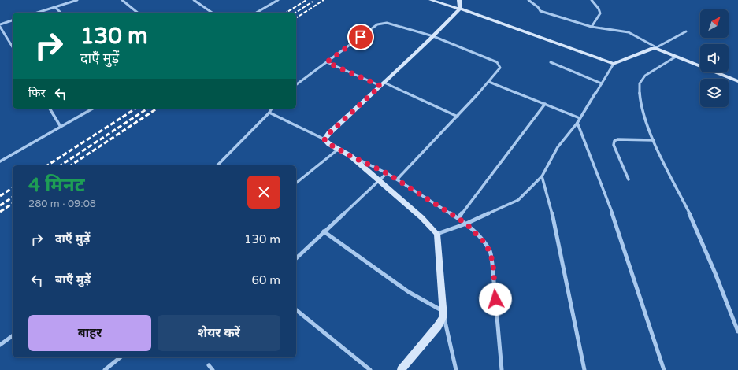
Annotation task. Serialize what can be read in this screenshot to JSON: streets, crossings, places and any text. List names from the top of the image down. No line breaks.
{"north":"top right","page":{"turn":["130 m","दाएँ मुड़ें"],"then":"फिर","heading":["4 मिनट","280 m · 09:08"],"list":[{"name":"दाएँ मुड़ें","value":"130 m"},{"name":"बाएँ मुड़ें","value":"60 m"}],"buttons":["बाहर","शेयर करें"]}}
